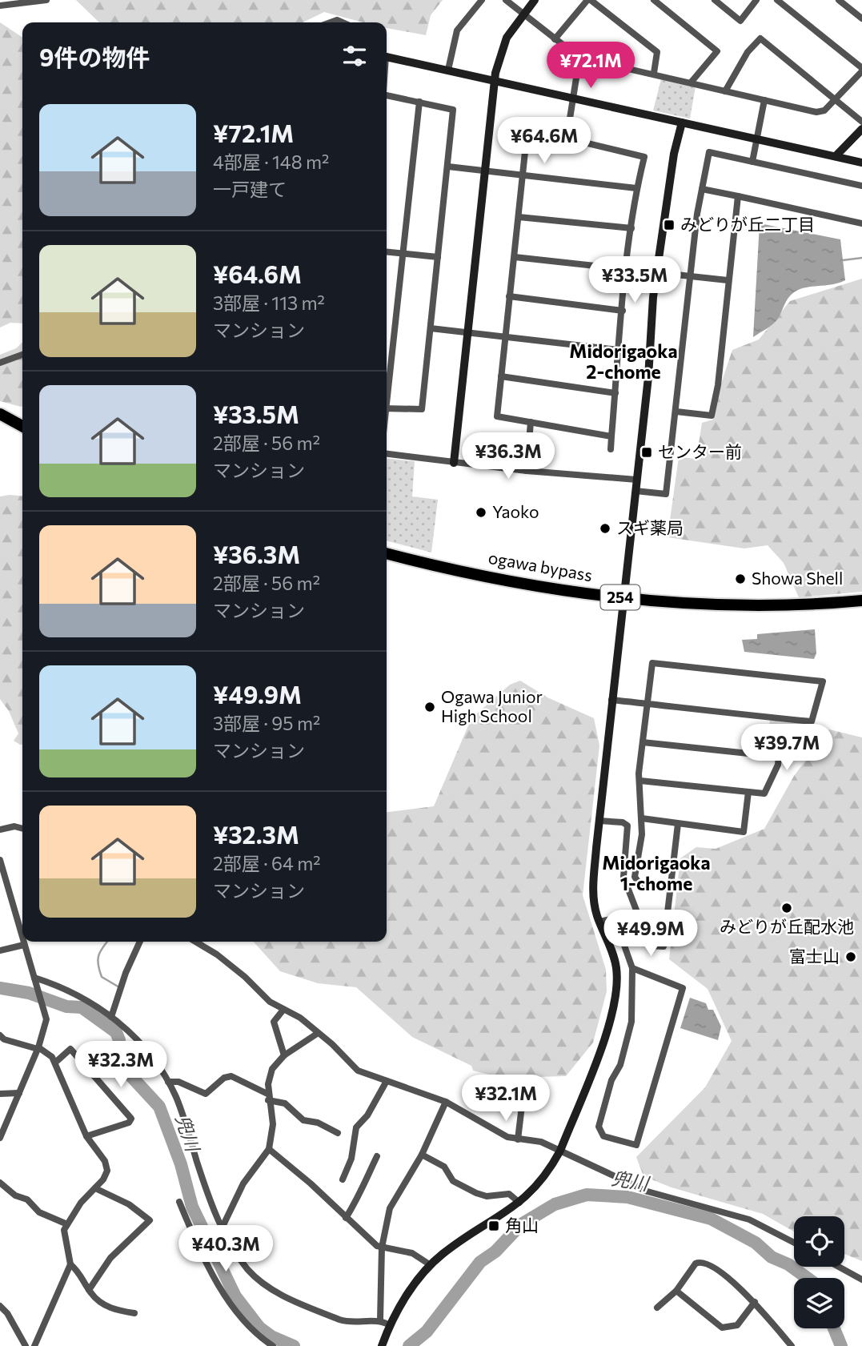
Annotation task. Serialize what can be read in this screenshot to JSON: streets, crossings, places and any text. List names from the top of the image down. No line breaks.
{"streets":{"highway":["ogawa bypass","254"]},"districts":["Midorigaoka 2-chome","Midorigaoka 1-chome"],"water":["兜川"],"places":{"transit":["みどりが丘二丁目","センター前","角山"],"other":["Yaoko","スギ薬局","Showa Shell","Ogawa Junior High School","みどりが丘配水池","富士山"]},"page":{"heading":"9件の物件","price":["¥72.1M","¥64.6M","¥33.5M","¥36.3M","¥39.7M","¥49.9M","¥32.3M","¥32.1M","¥40.3M"],"list":[{"name":"¥72.1M","note":"4部屋 · 148 m² · 一戸建て"},{"name":"¥64.6M","note":"3部屋 · 113 m² · マンション"},{"name":"¥33.5M","note":"2部屋 · 56 m² · マンション"},{"name":"¥36.3M","note":"2部屋 · 56 m² · マンション"},{"name":"¥49.9M","note":"3部屋 · 95 m² · マンション"},{"name":"¥32.3M","note":"2部屋 · 64 m² · マンション"}]}}
